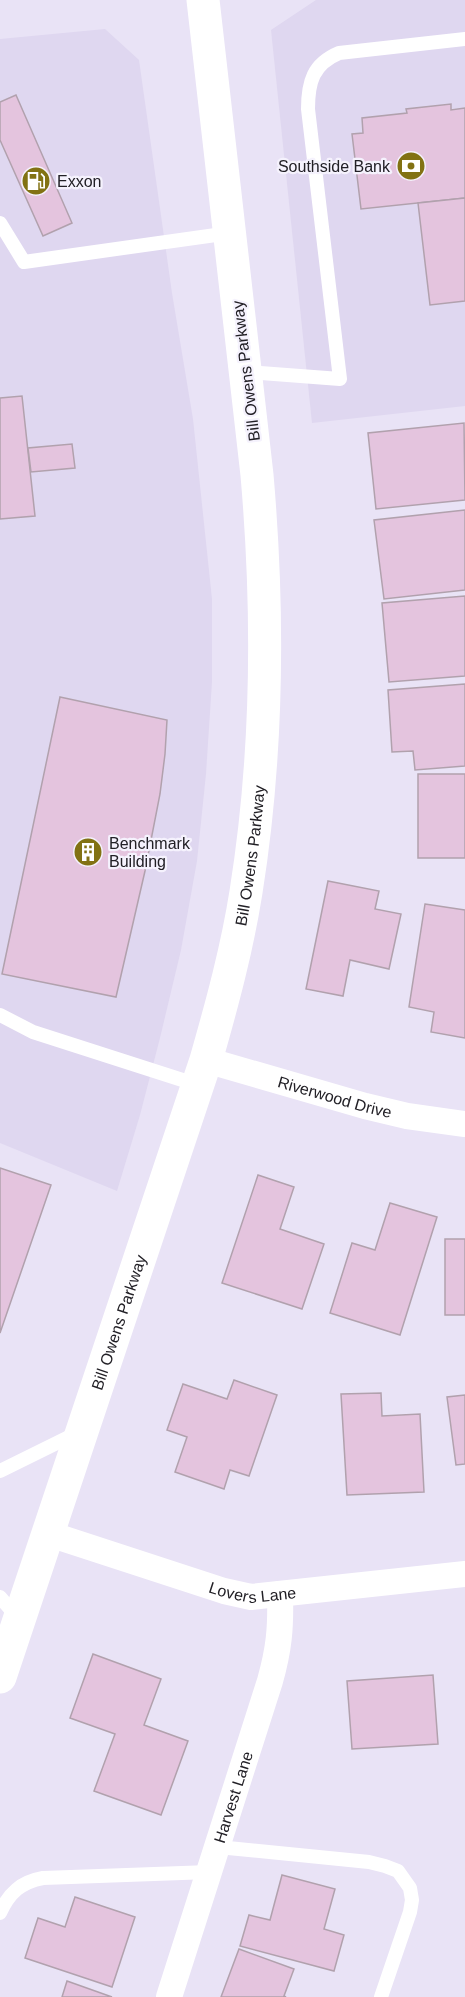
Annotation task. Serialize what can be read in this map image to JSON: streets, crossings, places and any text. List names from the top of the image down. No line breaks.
{"streets":{"main road":["Bill Owens Parkway"],"street":["Riverwood Drive","Lovers Lane","Harvest Lane"]},"crossings":[["Bill Owens Parkway","Riverwood Drive"],["Bill Owens Parkway","Lovers Lane"],["Lovers Lane","Harvest Lane"]],"places":{"bank":["Southside Bank"],"fuel station":["Exxon"],"building":["Benchmark Building"]}}
